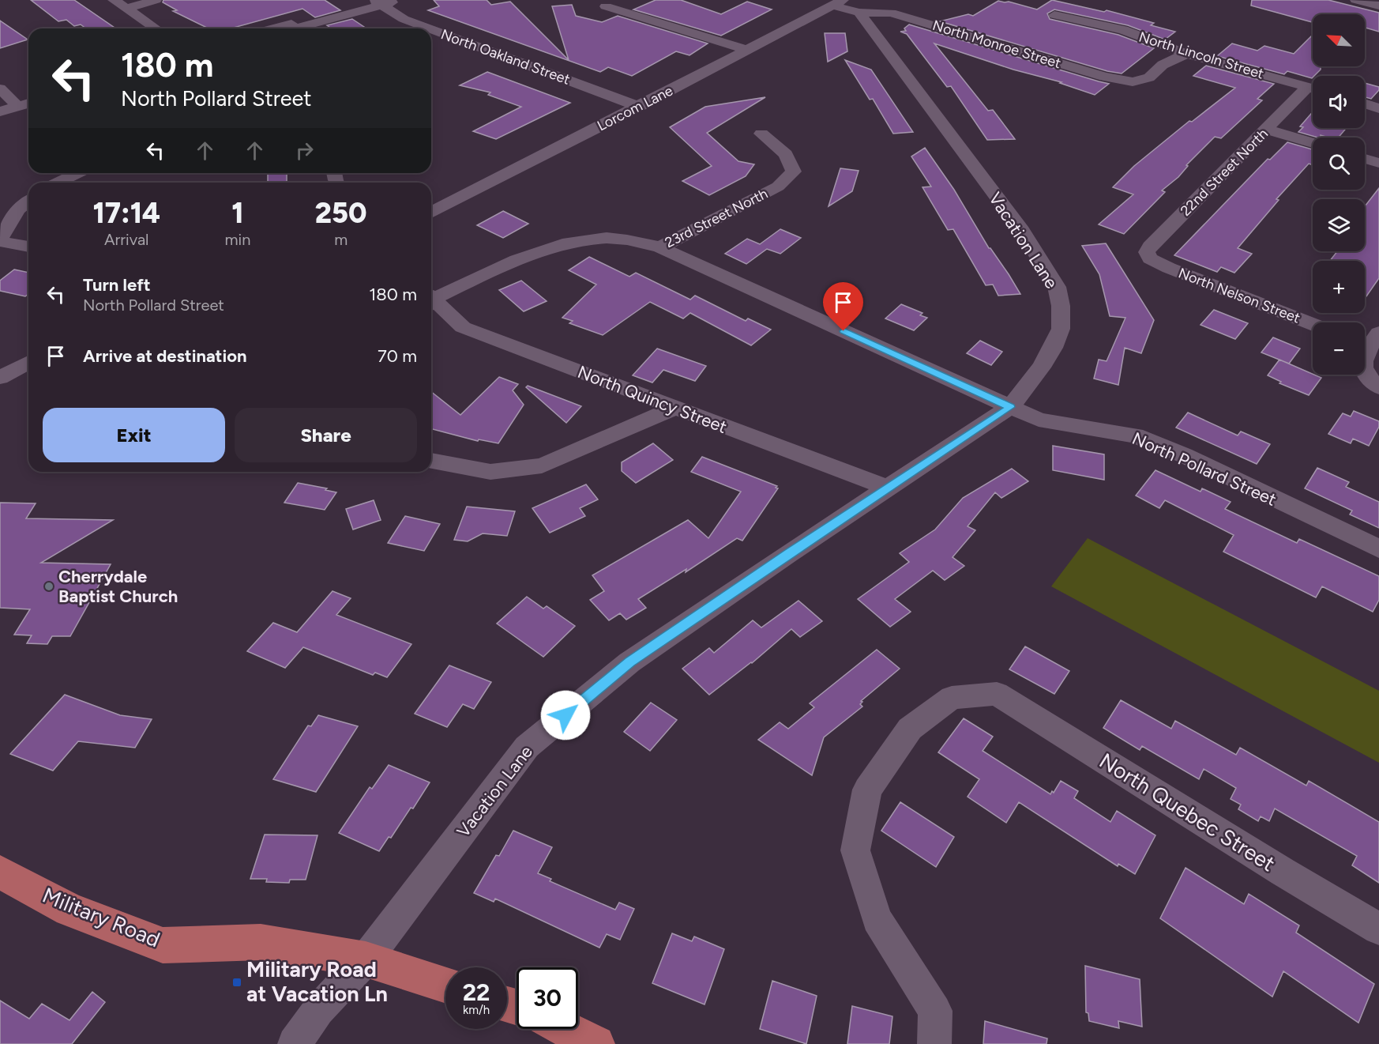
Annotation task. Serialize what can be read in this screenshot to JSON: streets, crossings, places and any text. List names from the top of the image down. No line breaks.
{"streets":{"main road":["Military Road"],"street":["North Monroe Street","North Lincoln Street","North Oakland Street","Lorcom Lane","22nd Street North","23rd Street North","Vacation Lane","North Nelson Street","North Quincy Street","North Pollard Street","North Quebec Street"]},"crossings":[["North Monroe Street","North Lincoln Street"],["North Monroe Street","Lorcom Lane"],["North Monroe Street","Vacation Lane"],["North Oakland Street","Lorcom Lane"],["Lorcom Lane","Vacation Lane"],["22nd Street North","North Nelson Street"],["23rd Street North","North Pollard Street"],["Vacation Lane","North Quincy Street"],["Vacation Lane","North Pollard Street"],["Vacation Lane","Military Road"]],"places":{"other":["Cherrydale Baptist Church"],"transit":["Military Road at Vacation Ln"]},"north":"top left","page":{"map_buttons":["+","−"],"turn":["180 m","North Pollard Street"],"eta":["17:14","Arrival","1","min","250","m"],"list":[{"name":"Turn left","note":"North Pollard Street","value":"180 m"},{"name":"Arrive at destination","value":"70 m"}],"buttons":["Exit","Share"],"speed":"22 km/h","limit":"30"}}
